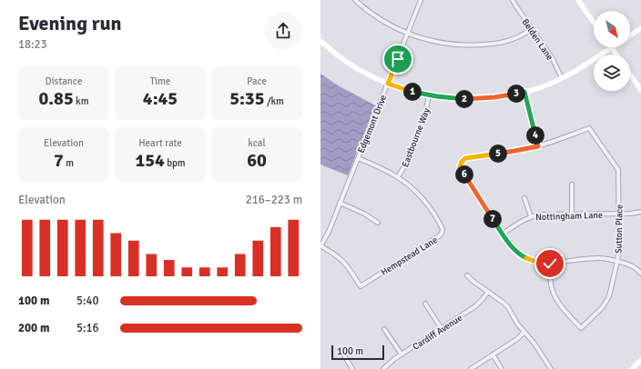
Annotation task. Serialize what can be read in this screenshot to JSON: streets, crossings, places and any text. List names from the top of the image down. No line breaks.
{"streets":{"street":["Belden Lane","Edgemont Drive","Eastbourne Way","Nottingham Lane","Sutton Place","Hempstead Lane","Cardiff Avenue"]},"crossings":[["Edgemont Drive","Hempstead Lane"],["Eastbourne Way","Hempstead Lane"],["Nottingham Lane","Sutton Place"]],"scale_bar":"100 m","north":"bottom right","page":{"heading":["Evening run","18:23"],"stats":[["Distance","0.85 km"],["Time","4:45"],["Pace","5:35 /km"],["Elevation","7 m"],["Heart rate","154 bpm"],["kcal","60"]],"pins":["1","3","2","4","5","6","7"],"chart":["Elevation","216–223 m"],"list":[{"name":"100 m","note":"5:40"},{"name":"200 m","note":"5:16"}],"scale":"100 m"}}
